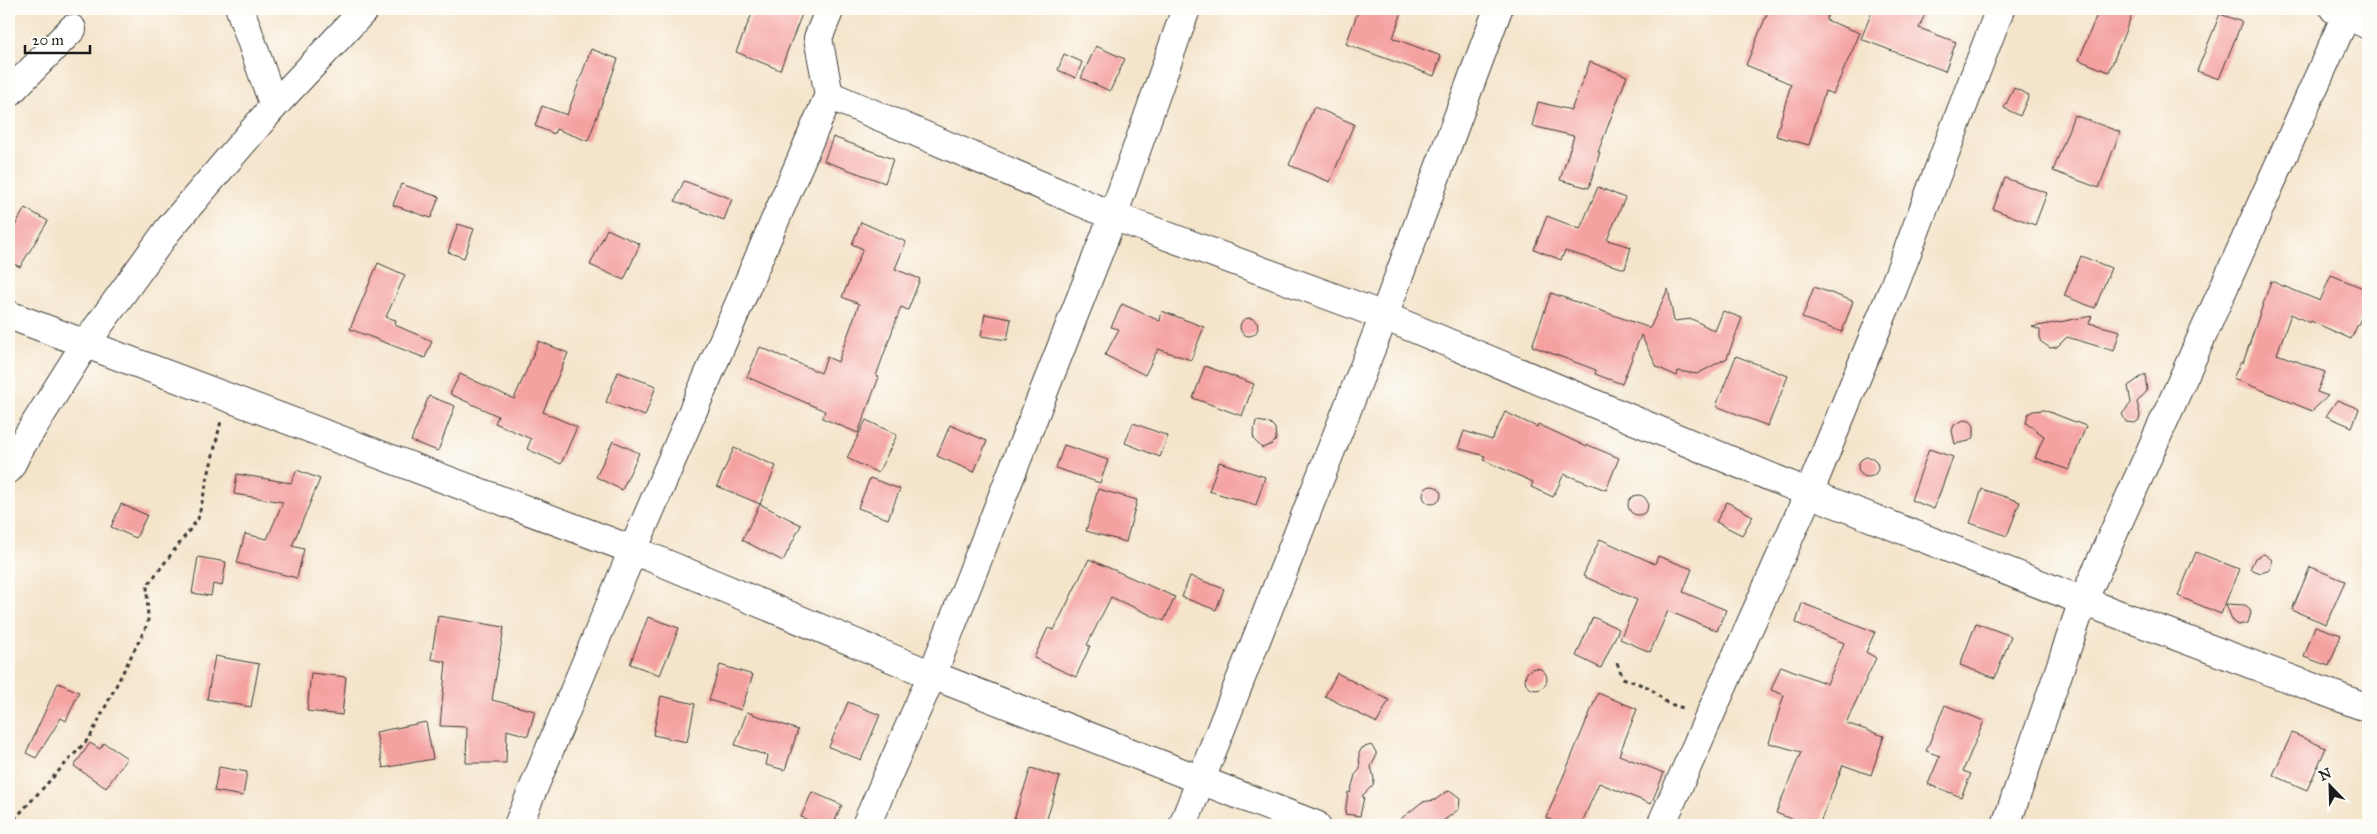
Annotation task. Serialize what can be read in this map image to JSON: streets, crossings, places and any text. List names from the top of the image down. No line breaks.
{"scale_bar":"20 m","north":"top left"}
